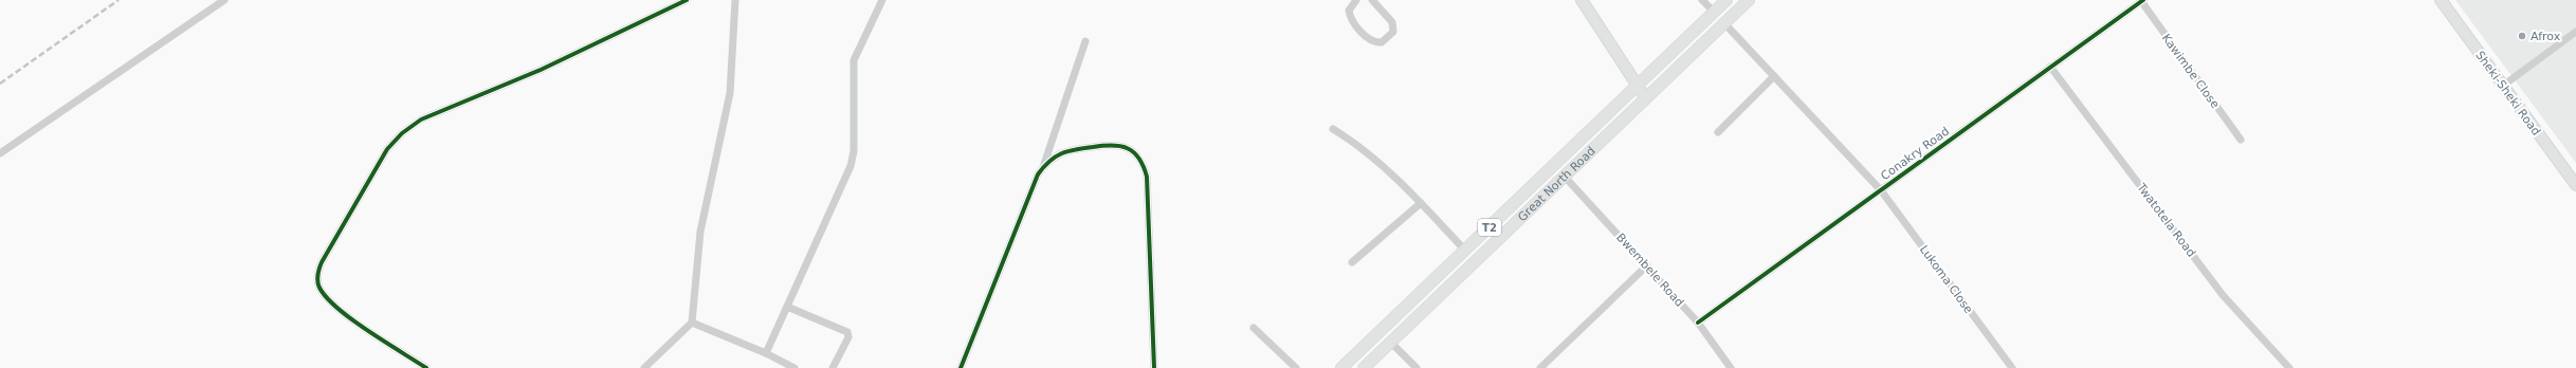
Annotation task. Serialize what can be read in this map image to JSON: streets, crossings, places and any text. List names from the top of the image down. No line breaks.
{"streets":{"main road":["Great North Road","T2"],"street":["Kawimbe Close","Sheki-Sheki Road","Conakry Road","Twatotela Road","Bwembele Road","Lukoma Close"]},"crossings":[["Kawimbe Close","Conakry Road"],["Conakry Road","Twatotela Road"],["Conakry Road","Bwembele Road"],["Conakry Road","Lukoma Close"],["Great North Road","Bwembele Road"],["Great North Road","Lukoma Close"]],"places":["Afrox"]}
